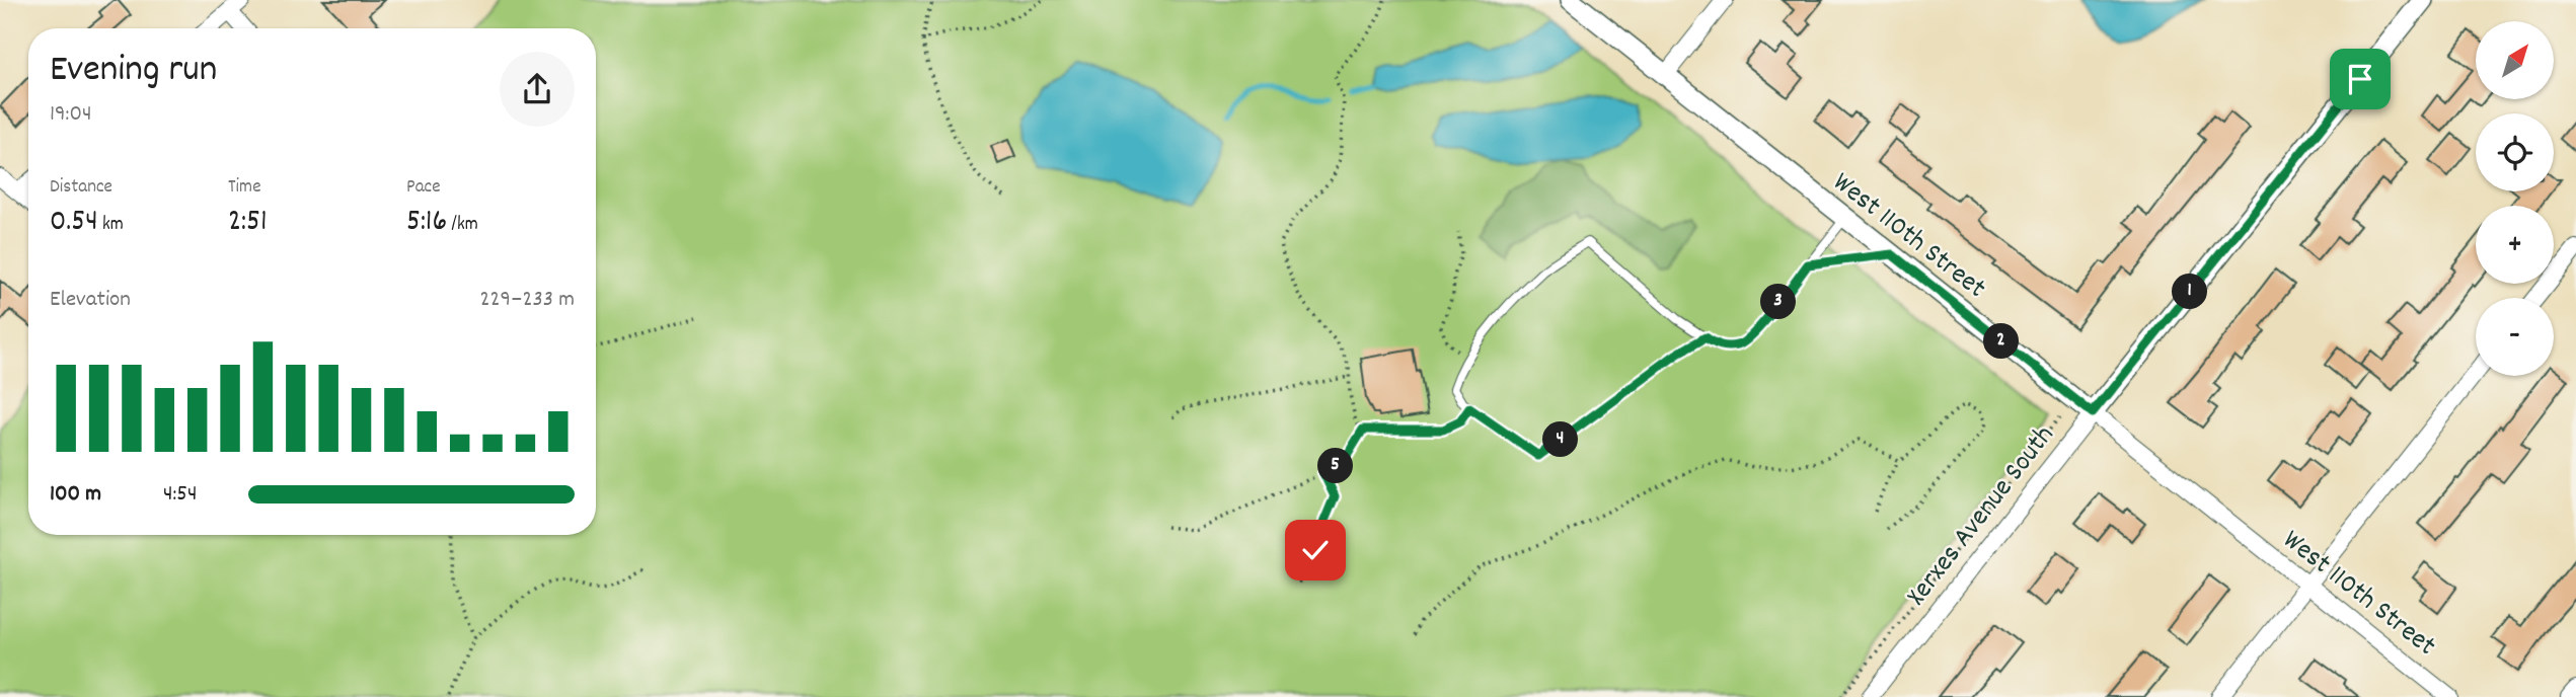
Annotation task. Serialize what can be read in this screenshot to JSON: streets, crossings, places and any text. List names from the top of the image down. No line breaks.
{"streets":{"street":["West 110th Street","Xerxes Avenue South"]},"crossings":[["West 110th Street","Xerxes Avenue South"]],"north":"top right","page":{"map_buttons":["+","−"],"heading":["Evening run","19:04"],"stats":[["Distance","0.54 km"],["Time","2:51"],["Pace","5:16 /km"]],"chart":["Elevation","229–233 m"],"pins":["1","3","2","4","5"],"list":[{"name":"100 m","note":"4:54"}]}}
